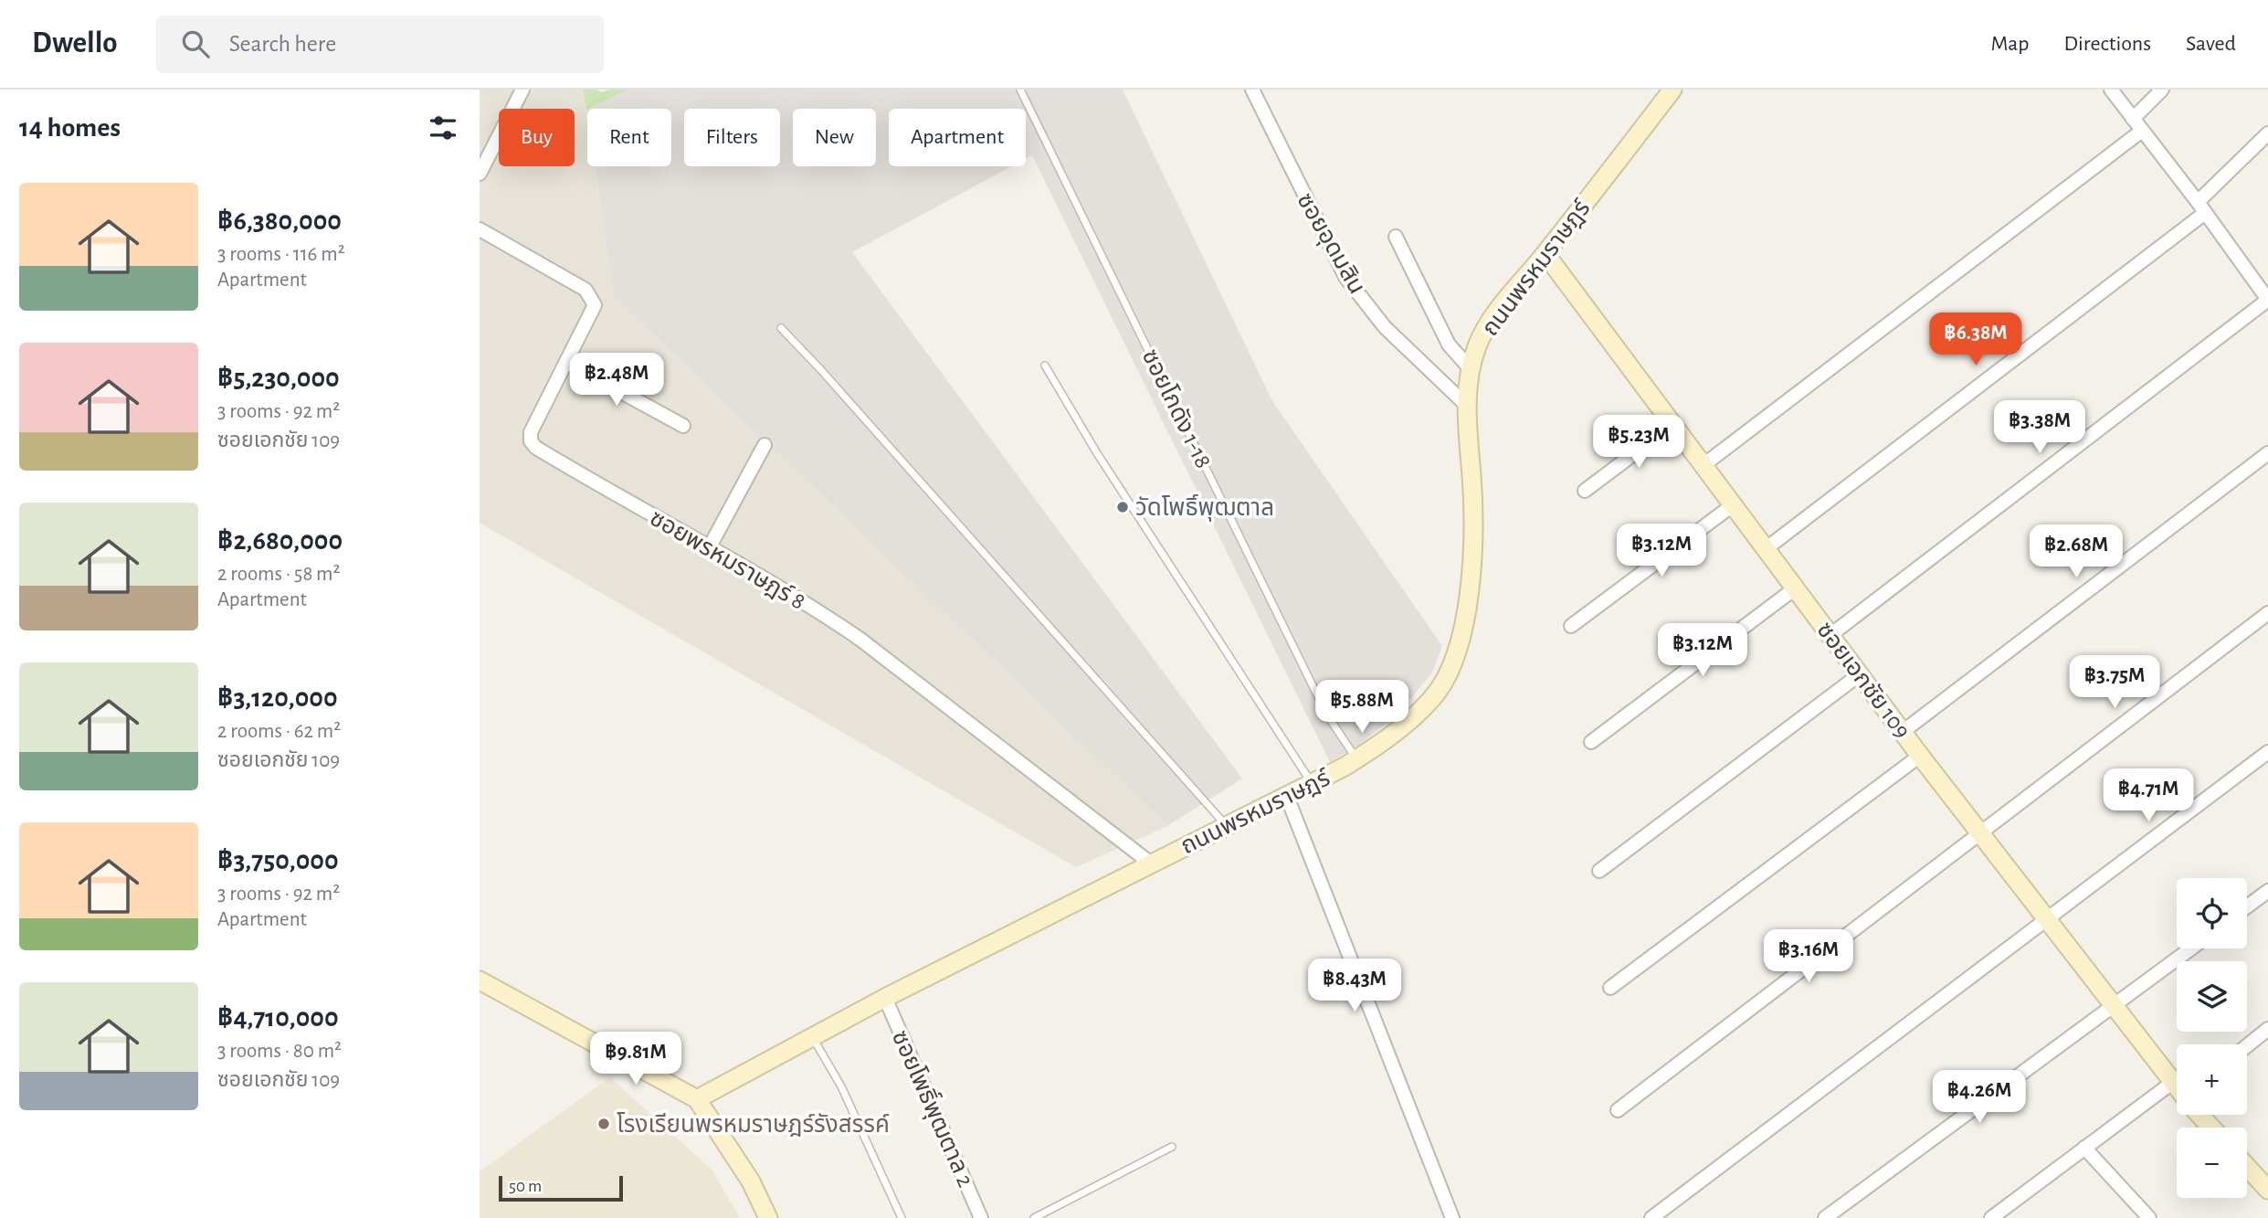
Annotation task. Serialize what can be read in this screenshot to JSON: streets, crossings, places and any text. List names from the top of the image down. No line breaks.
{"streets":{"street":["ซอยอุดมสิน","ถนนพรหมราษฎร์","ซอยพรหมราษฎร์ 8","ซอยเอกชัย 109","ซอยโพธิ์พุฒตาล 2"],"lane":["ซอยโกดัง 1-18"]},"crossings":[["ซอยอุดมสิน","ถนนพรหมราษฎร์"],["ถนนพรหมราษฎร์","ซอยโกดัง 1-18"],["ถนนพรหมราษฎร์","ซอยพรหมราษฎร์ 8"],["ถนนพรหมราษฎร์","ซอยเอกชัย 109"],["ถนนพรหมราษฎร์","ซอยโพธิ์พุฒตาล 2"]],"places":["วัดโพธิ์พุฒตาล","โรงเรียนพรหมราษฎร์รังสรรค์"],"scale_bar":"50 m","page":{"header":"Dwello","search":"Search here","nav":["Map","Directions","Saved"],"heading":"14 homes","chip":["Buy","Rent","Filters","New","Apartment"],"list":[{"name":"฿6,380,000","note":"3 rooms · 116 m² · Apartment"},{"name":"฿5,230,000","note":"3 rooms · 92 m² · ซอยเอกชัย 109"},{"name":"฿2,680,000","note":"2 rooms · 58 m² · Apartment"},{"name":"฿3,120,000","note":"2 rooms · 62 m² · ซอยเอกชัย 109"},{"name":"฿3,750,000","note":"3 rooms · 92 m² · Apartment"},{"name":"฿4,710,000","note":"3 rooms · 80 m² · ซอยเอกชัย 109"}],"price":["฿6.38M","฿2.48M","฿3.38M","฿5.23M","฿3.12M","฿2.68M","฿3.12M","฿3.75M","฿5.88M","฿4.71M","฿3.16M","฿8.43M","฿9.81M","฿4.26M"],"map_buttons":["+","−"],"scale":"50 m"}}
